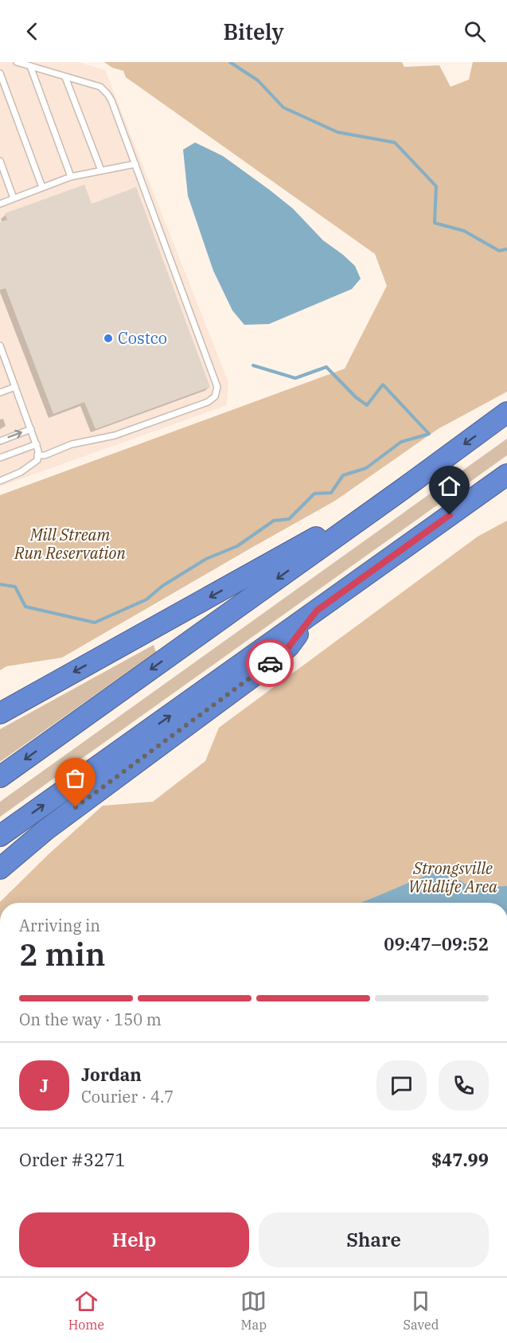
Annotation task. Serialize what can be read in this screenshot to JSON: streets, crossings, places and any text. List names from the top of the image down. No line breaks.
{"parks":["Mill Stream Run Reservation","Strongsville Wildlife Area"],"places":["Costco"],"page":{"header":"Bitely","heading":["2 min","Arriving in","09:47–09:52"],"panel":["Jordan","Courier · 4.7","Order #3271","$47.99"],"bar":"On the way · 150 m","round":"J","buttons":["Help","Share"],"tabs":["Home","Map","Saved"]}}
